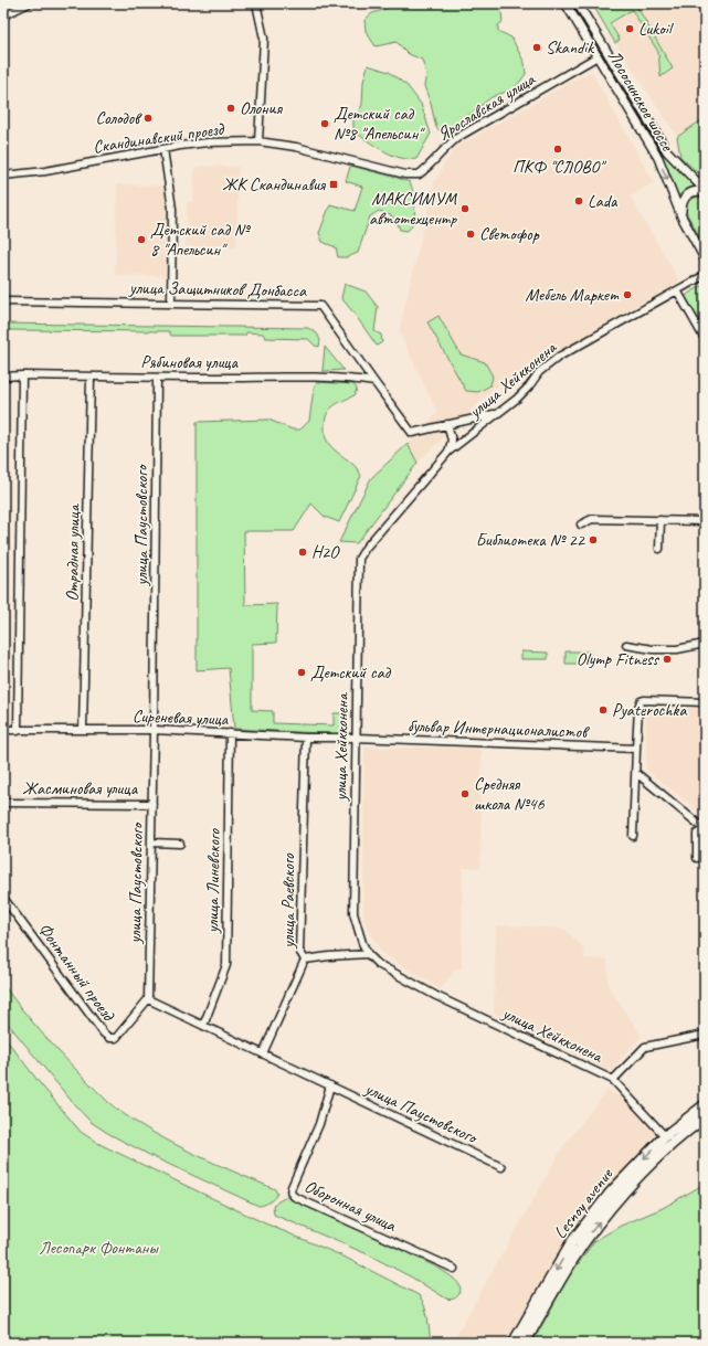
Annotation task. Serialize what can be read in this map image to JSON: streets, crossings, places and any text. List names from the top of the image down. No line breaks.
{"streets":{"main road":["Lesnoy avenue"],"street":["Лососинское шоссе","Ярославская улица","Скандинавский проезд","улица Защитников Донбасса","Рябиновая улица","улица Хейкконена","улица Паустовского","Отрадная улица","Сиреневая улица","бульвар Интернационалистов","Жасминовая улица","улица Линевского","улица Раевского","Фонтанный проезд","Оборонная улица"]},"crossings":[["Лососинское шоссе","Ярославская улица"],["Ярославская улица","Скандинавский проезд"],["улица Защитников Донбасса","Рябиновая улица"],["улица Защитников Донбасса","улица Хейкконена"],["Рябиновая улица","улица Паустовского"],["Рябиновая улица","Отрадная улица"],["улица Хейкконена","Сиреневая улица"],["улица Хейкконена","бульвар Интернационалистов"],["улица Хейкконена","Lesnoy avenue"],["улица Паустовского","Сиреневая улица"],["улица Паустовского","Жасминовая улица"],["улица Паустовского","улица Линевского"],["улица Паустовского","улица Раевского"],["улица Паустовского","Фонтанный проезд"],["улица Паустовского","Оборонная улица"],["Отрадная улица","Сиреневая улица"],["Сиреневая улица","бульвар Интернационалистов"],["Сиреневая улица","улица Линевского"],["Сиреневая улица","улица Раевского"]],"parks":["Лесопарк Фонтаны"],"places":{"other":["Lukoil","Skandik","Олония","Солодов","Детский сад №8 \"Апельсин\"","ПКФ \"СЛОВО\"","Lada","МАКСИМУМ автотехцентр","Светофор","Детский сад № 8 \"Апельсин\"","Мебель Маркет","Библиотека № 22","H2O","Olymp Fitness","Детский сад","Pyaterochka","Средняя школа №46"],"transit":["ЖК Скандинавия"]}}
